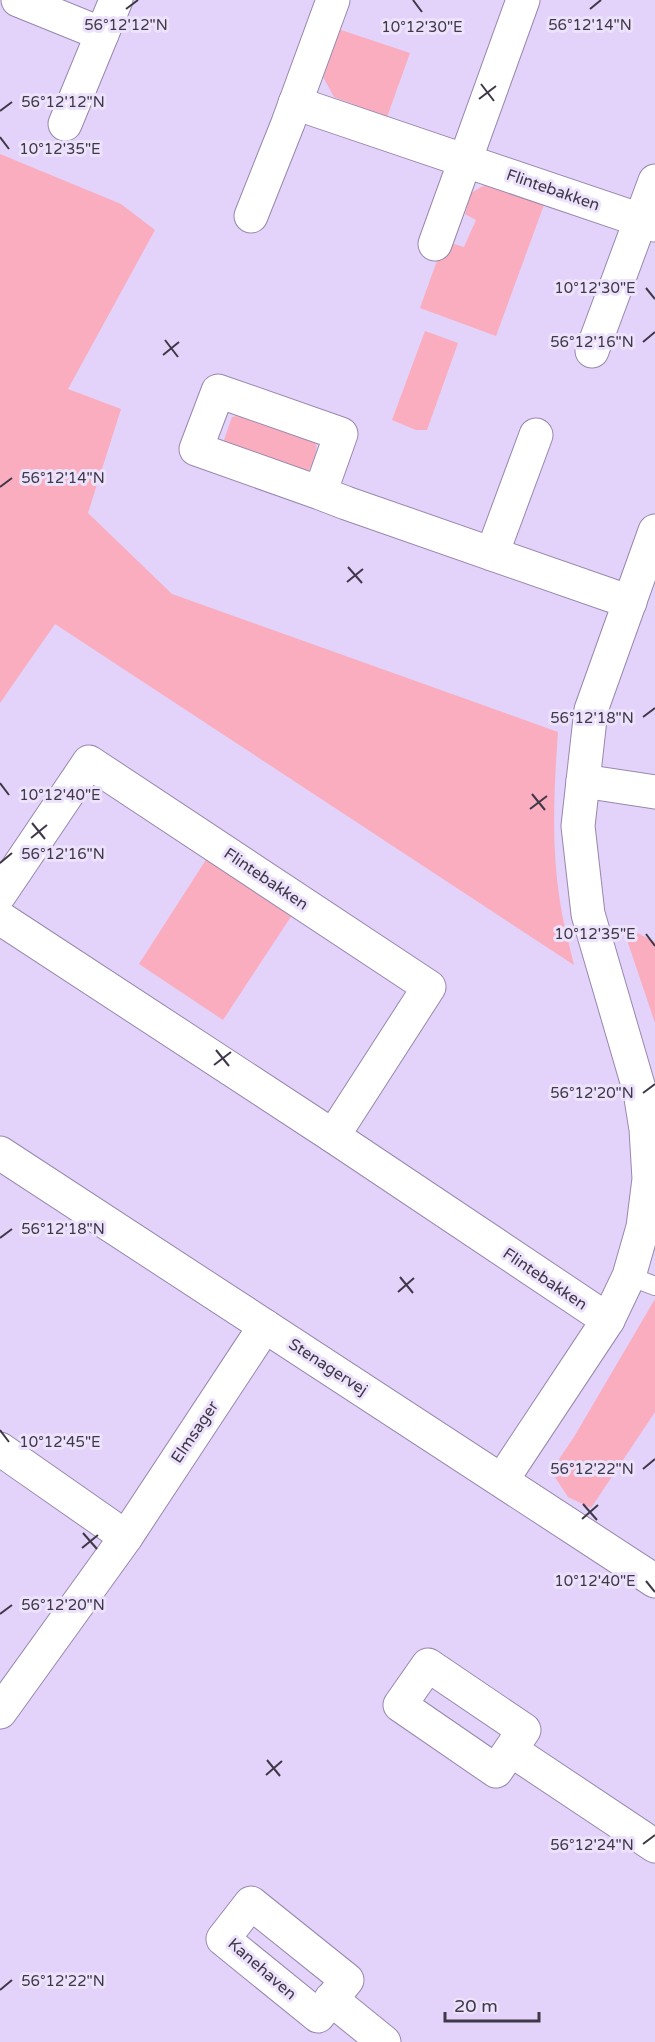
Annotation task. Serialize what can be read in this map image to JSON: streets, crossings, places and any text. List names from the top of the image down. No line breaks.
{"streets":{"street":["Flintebakken","Stenagervej","Elmsager"]},"crossings":[["Flintebakken","Stenagervej"],["Stenagervej","Elmsager"]],"scale_bar":"20 m","coordinates":["56°12'12\"N","56°12'14\"N","10°12'30\"E","10°12'35\"E","56°12'16\"N","56°12'18\"N","10°12'40\"E","56°12'20\"N","10°12'45\"E","56°12'22\"N","56°12'24\"N"]}
